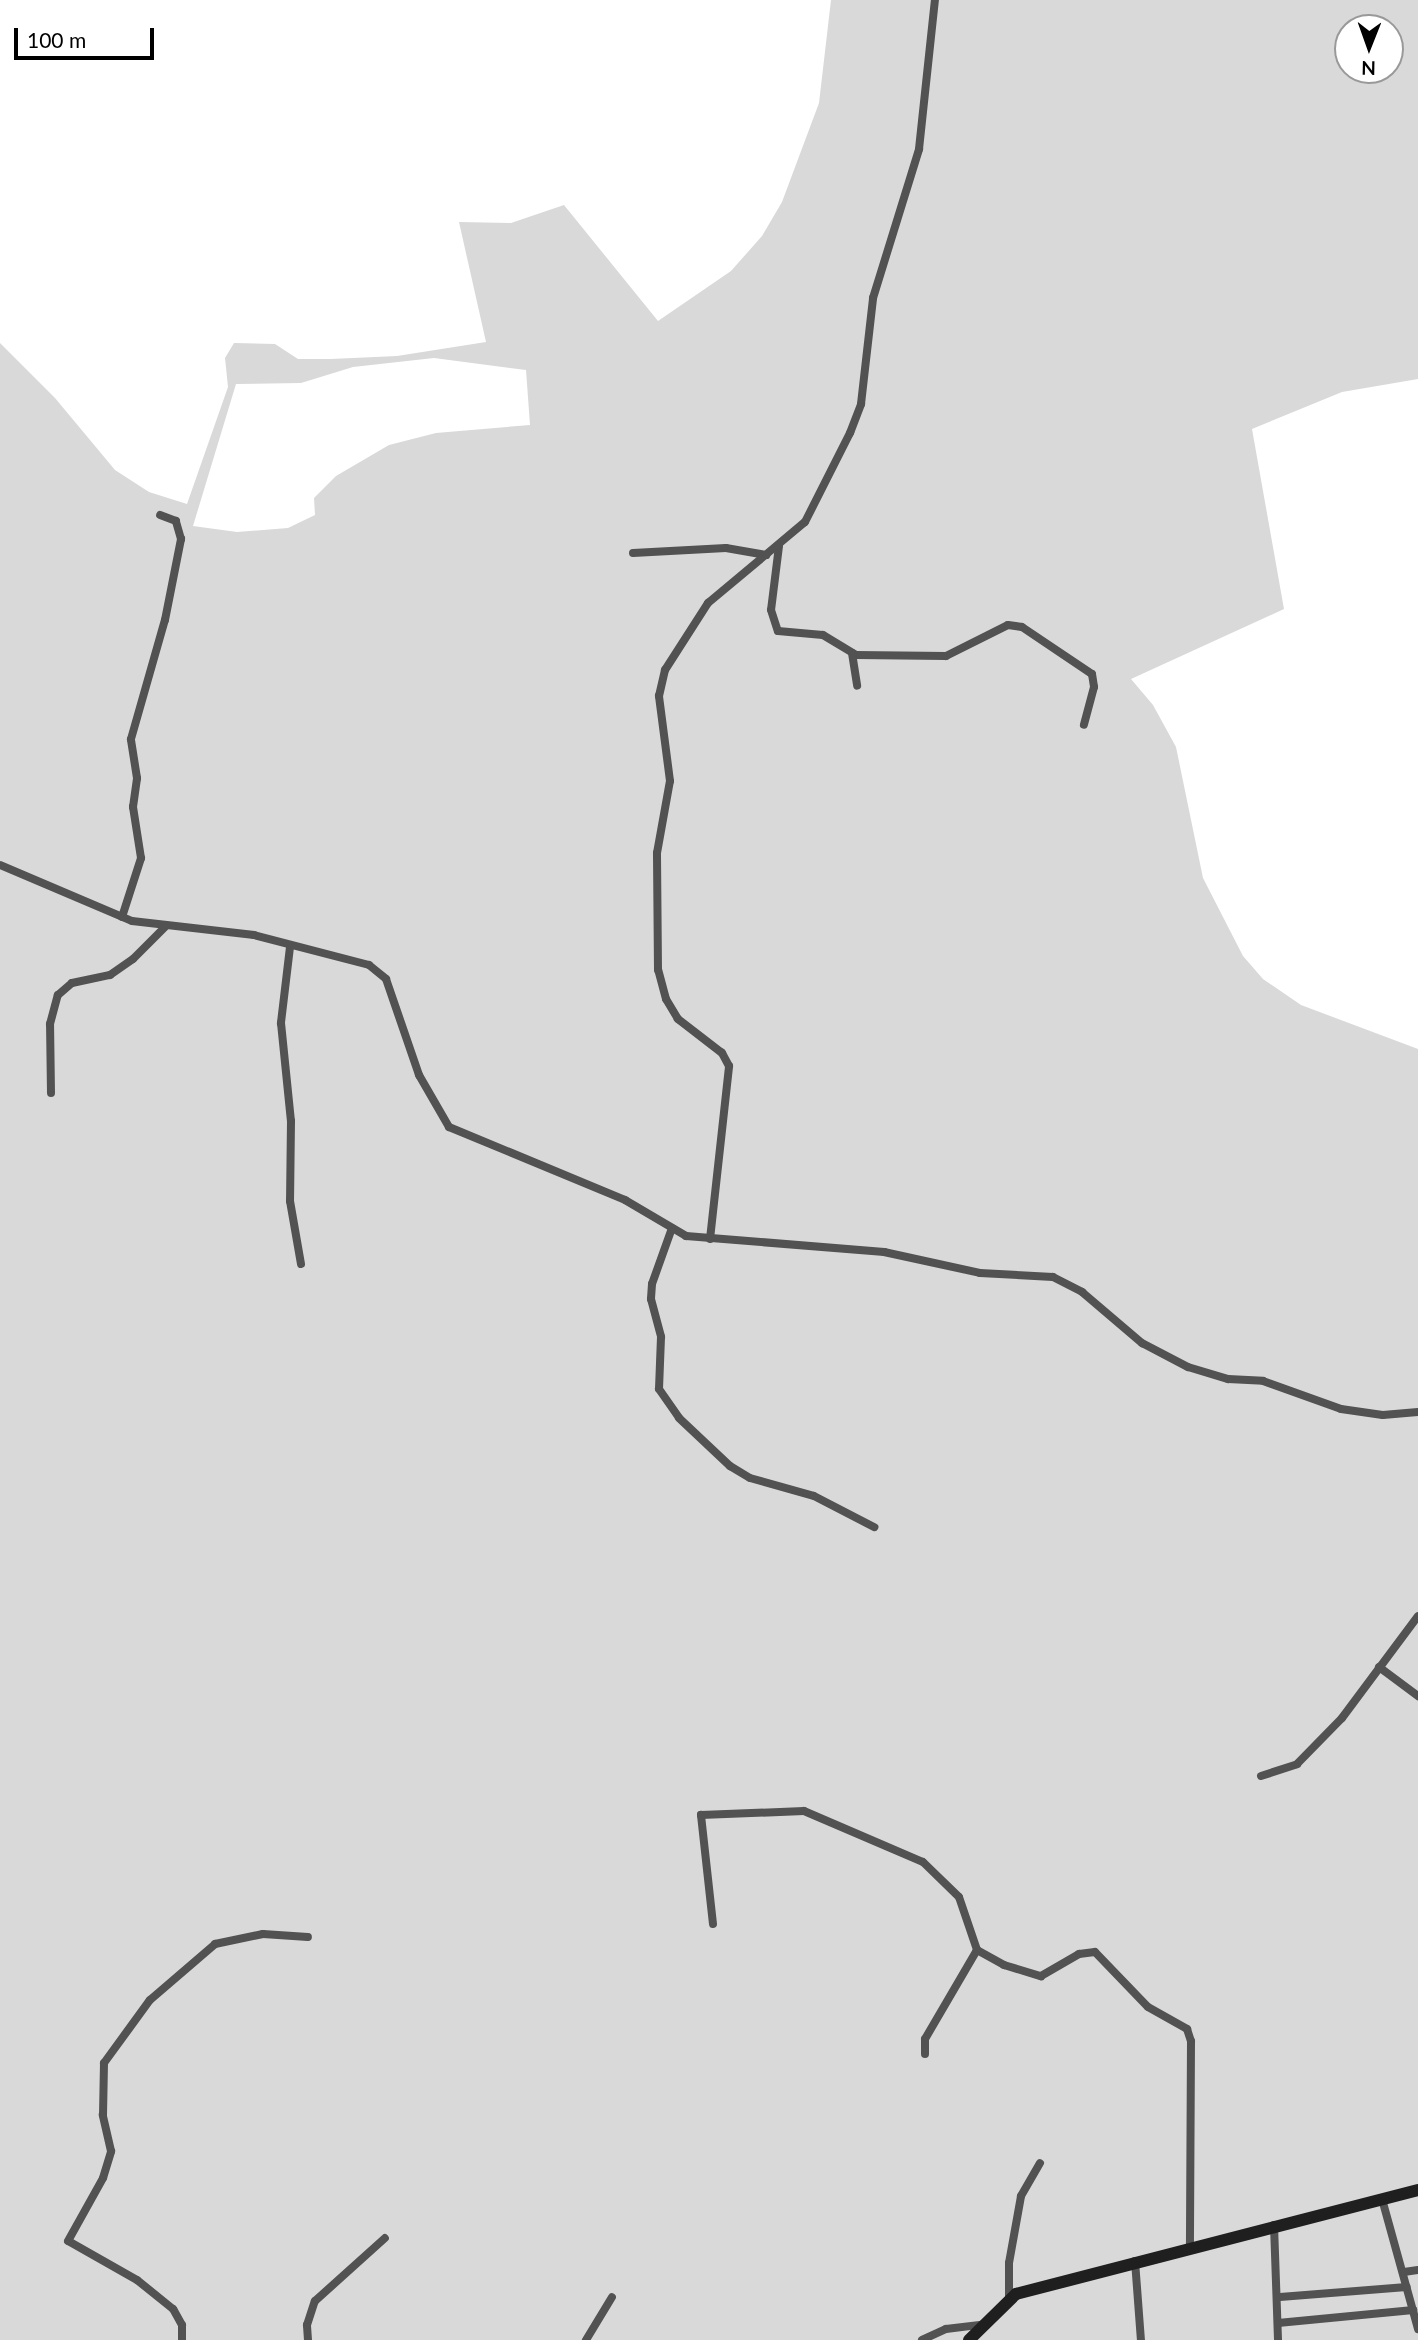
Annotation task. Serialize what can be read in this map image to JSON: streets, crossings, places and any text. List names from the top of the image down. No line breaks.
{"scale_bar":"100 m","north":"bottom"}
